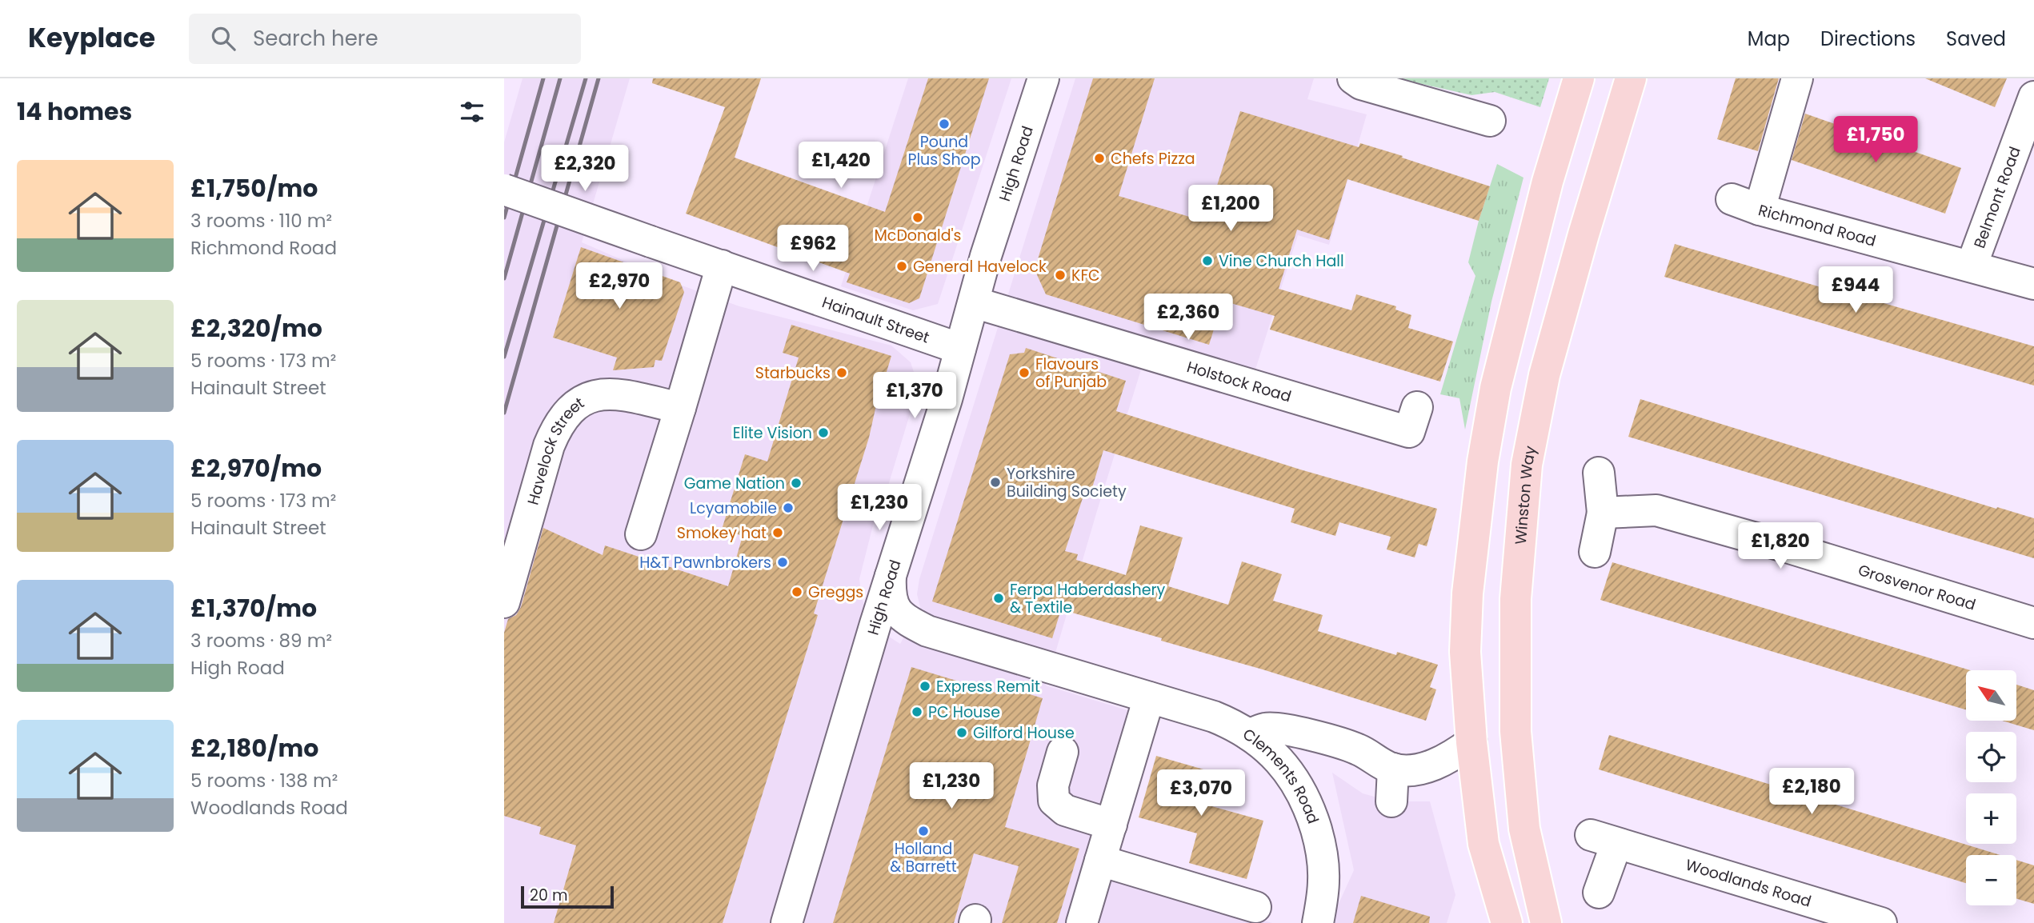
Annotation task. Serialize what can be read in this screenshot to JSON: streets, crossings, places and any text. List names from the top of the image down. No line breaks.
{"streets":{"main road":["Winston Way"],"street":["High Road","Belmont Road","Richmond Road","Hainault Street","Holstock Road","Havelock Street","Grosvenor Road","Clements Road","Woodlands Road"]},"crossings":[["High Road","Hainault Street"],["High Road","Holstock Road"],["High Road","Clements Road"],["Belmont Road","Richmond Road"]],"places":["Pound Plus Shop","Chefs Pizza","McDonald's","Vine Church Hall","General Havelock","KFC","Starbucks","Flavours of Punjab","Elite Vision","Yorkshire Building Society","Game Nation","Lcyamobile","Smokey hat","H&T Pawnbrokers","Greggs","Ferpa Haberdashery & Textile","Express Remit","PC House","Gilford House","Holland & Barrett"],"scale_bar":"20 m","north":"top left","page":{"header":"Keyplace","search":"Search here","nav":["Map","Directions","Saved"],"heading":"14 homes","price":["£1,750","£1,420","£2,320","£1,200","£962","£2,970","£944","£2,360","£1,370","£1,230","£1,820","£1,230","£2,180","£3,070"],"list":[{"name":"£1,750/mo","note":"3 rooms · 110 m² · Richmond Road"},{"name":"£2,320/mo","note":"5 rooms · 173 m² · Hainault Street"},{"name":"£2,970/mo","note":"5 rooms · 173 m² · Hainault Street"},{"name":"£1,370/mo","note":"3 rooms · 89 m² · High Road"},{"name":"£2,180/mo","note":"5 rooms · 138 m² · Woodlands Road"}],"map_buttons":["+","−"],"scale":"20 m"}}
